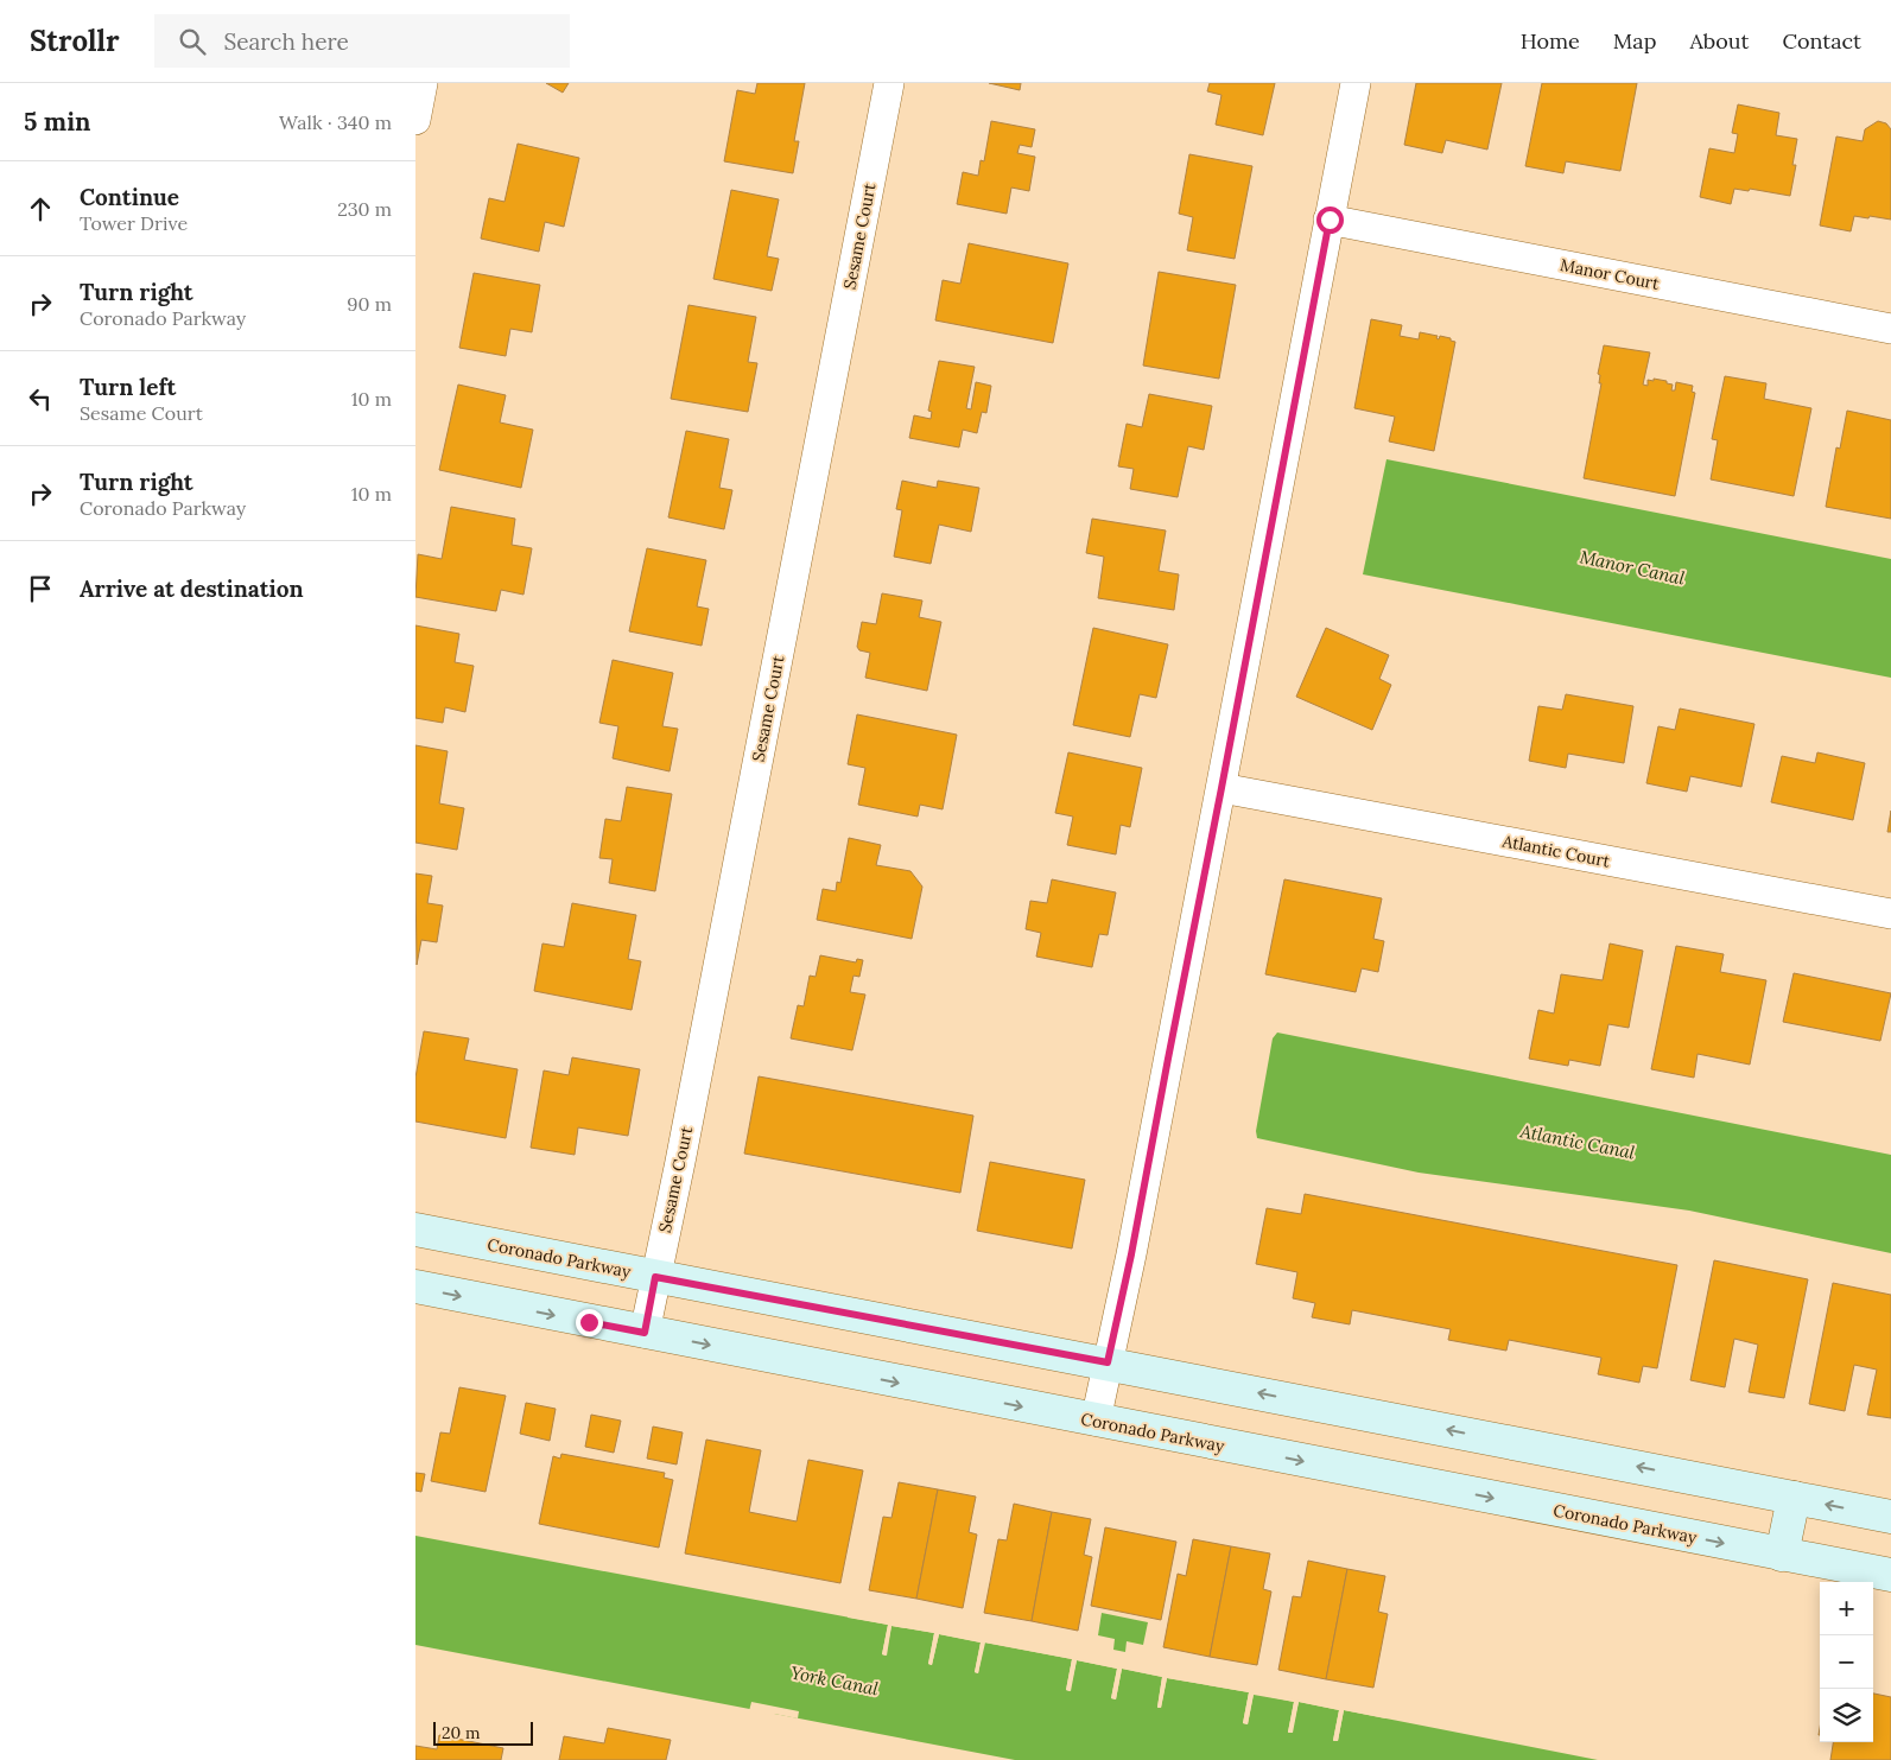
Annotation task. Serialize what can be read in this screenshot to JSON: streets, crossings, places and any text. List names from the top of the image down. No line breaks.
{"streets":{"street":["Sesame Court","Manor Court","Atlantic Court","Coronado Parkway"]},"crossings":[["Sesame Court","Coronado Parkway"]],"water":["Manor Canal","Atlantic Canal","York Canal"],"scale_bar":"20 m","page":{"header":"Strollr","search":"Search here","nav":["Home","Map","About","Contact"],"heading":["5 min","Walk · 340 m"],"list":[["Continue","Tower Drive","230 m"],["Turn right","Coronado Parkway","90 m"],["Turn left","Sesame Court","10 m"],["Turn right","Coronado Parkway","10 m"],"Arrive at destination"],"map_buttons":["+","−"],"scale":"20 m"}}
